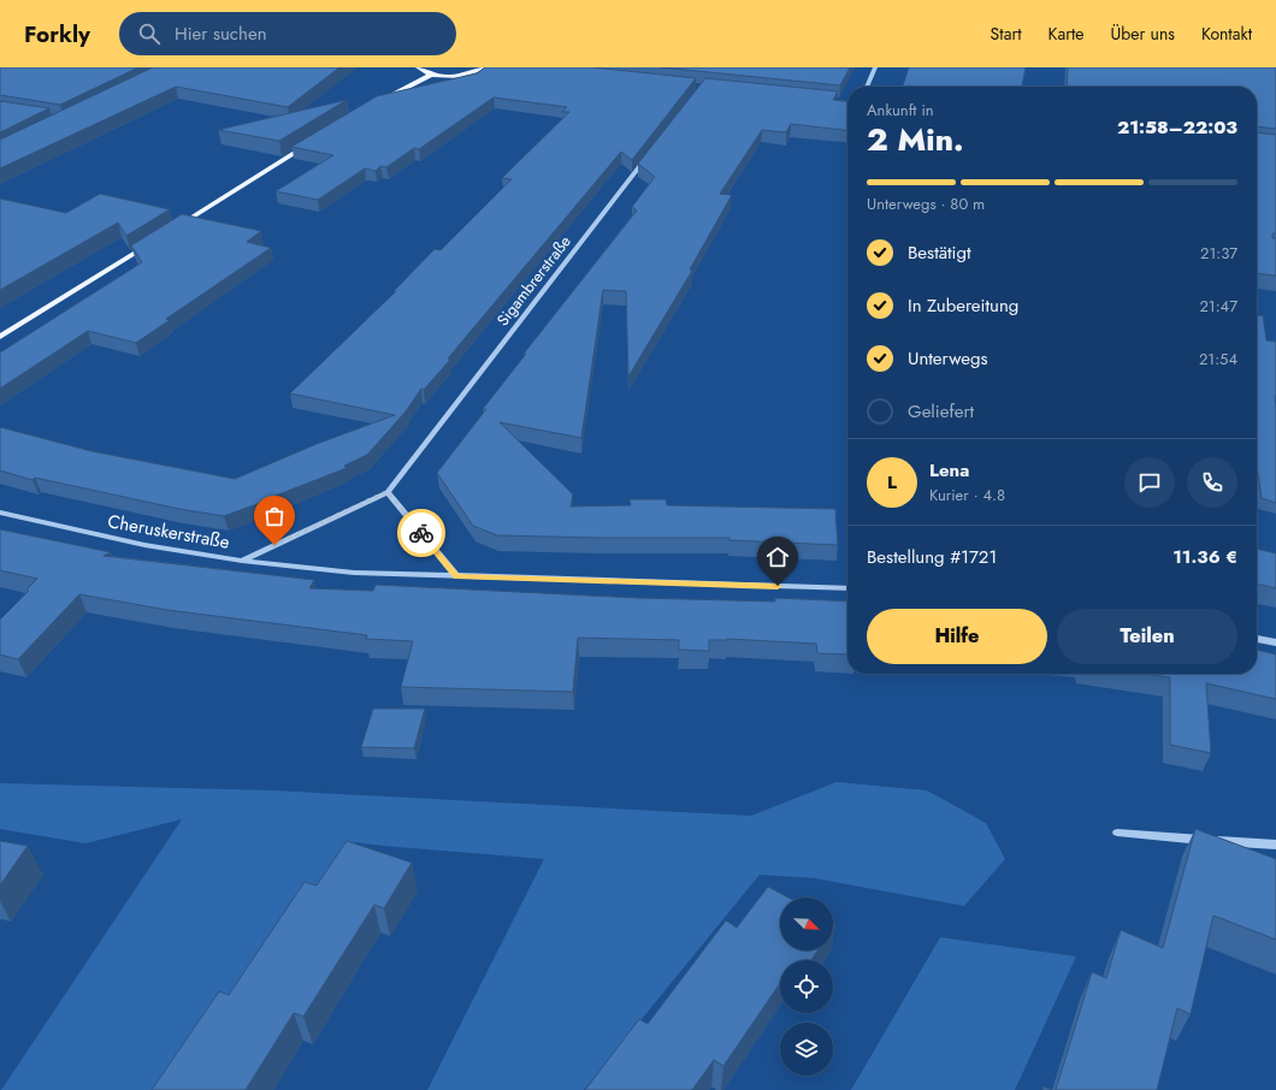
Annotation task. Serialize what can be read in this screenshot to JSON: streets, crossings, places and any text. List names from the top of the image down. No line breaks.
{"streets":{"street":["Sigambrerstraße","Cheruskerstraße"]},"crossings":[["Sigambrerstraße","Cheruskerstraße"]],"north":"bottom right","page":{"header":"Forkly","search":"Hier suchen","nav":["Start","Karte","Über uns","Kontakt"],"heading":["2 Min.","Ankunft in","21:58–22:03"],"panel":["Lena","Kurier · 4.8","Bestellung #1721","11.36 €"],"bar":"Unterwegs · 80 m","list":[["Bestätigt","21:37"],["In Zubereitung","21:47"],["Unterwegs","21:54"],"Geliefert"],"round":"L","buttons":["Hilfe","Teilen"]}}
